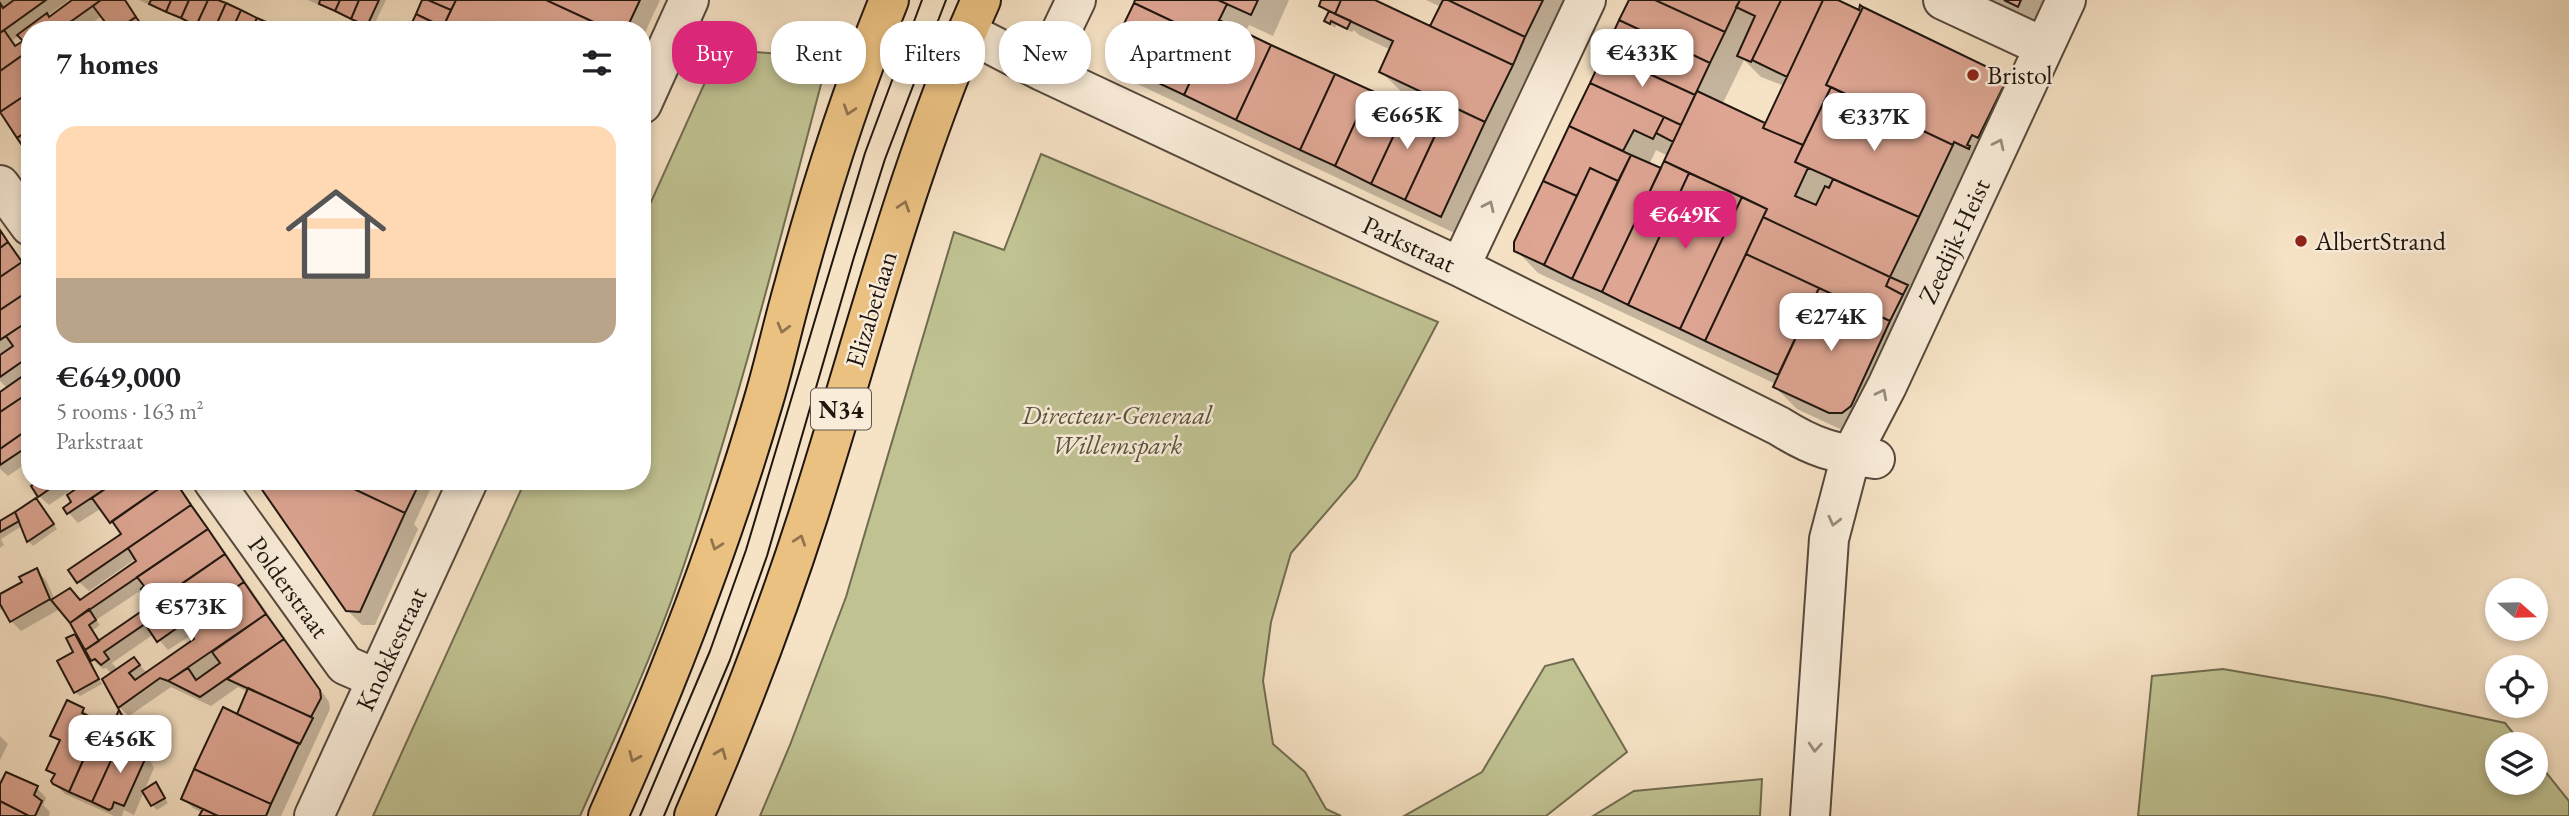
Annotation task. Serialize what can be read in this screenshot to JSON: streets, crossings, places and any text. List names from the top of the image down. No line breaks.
{"streets":{"main road":["Elizabetlaan","N34"],"street":["Zeedijk-Heist","Parkstraat","Polderstraat","Knokkestraat"]},"crossings":[["Zeedijk-Heist","Parkstraat"],["Parkstraat","Elizabetlaan"],["Polderstraat","Knokkestraat"]],"parks":["Directeur-Generaal Willemspark"],"places":["Bristol","AlbertStrand"],"north":"right","page":{"chip":["Buy","Rent","Filters","New","Apartment"],"heading":"7 homes","price":["€433K","€665K","€337K","€649K","€274K","€573K","€456K"],"list":[{"name":"€649,000","note":"5 rooms · 163 m² · Parkstraat"}]}}
